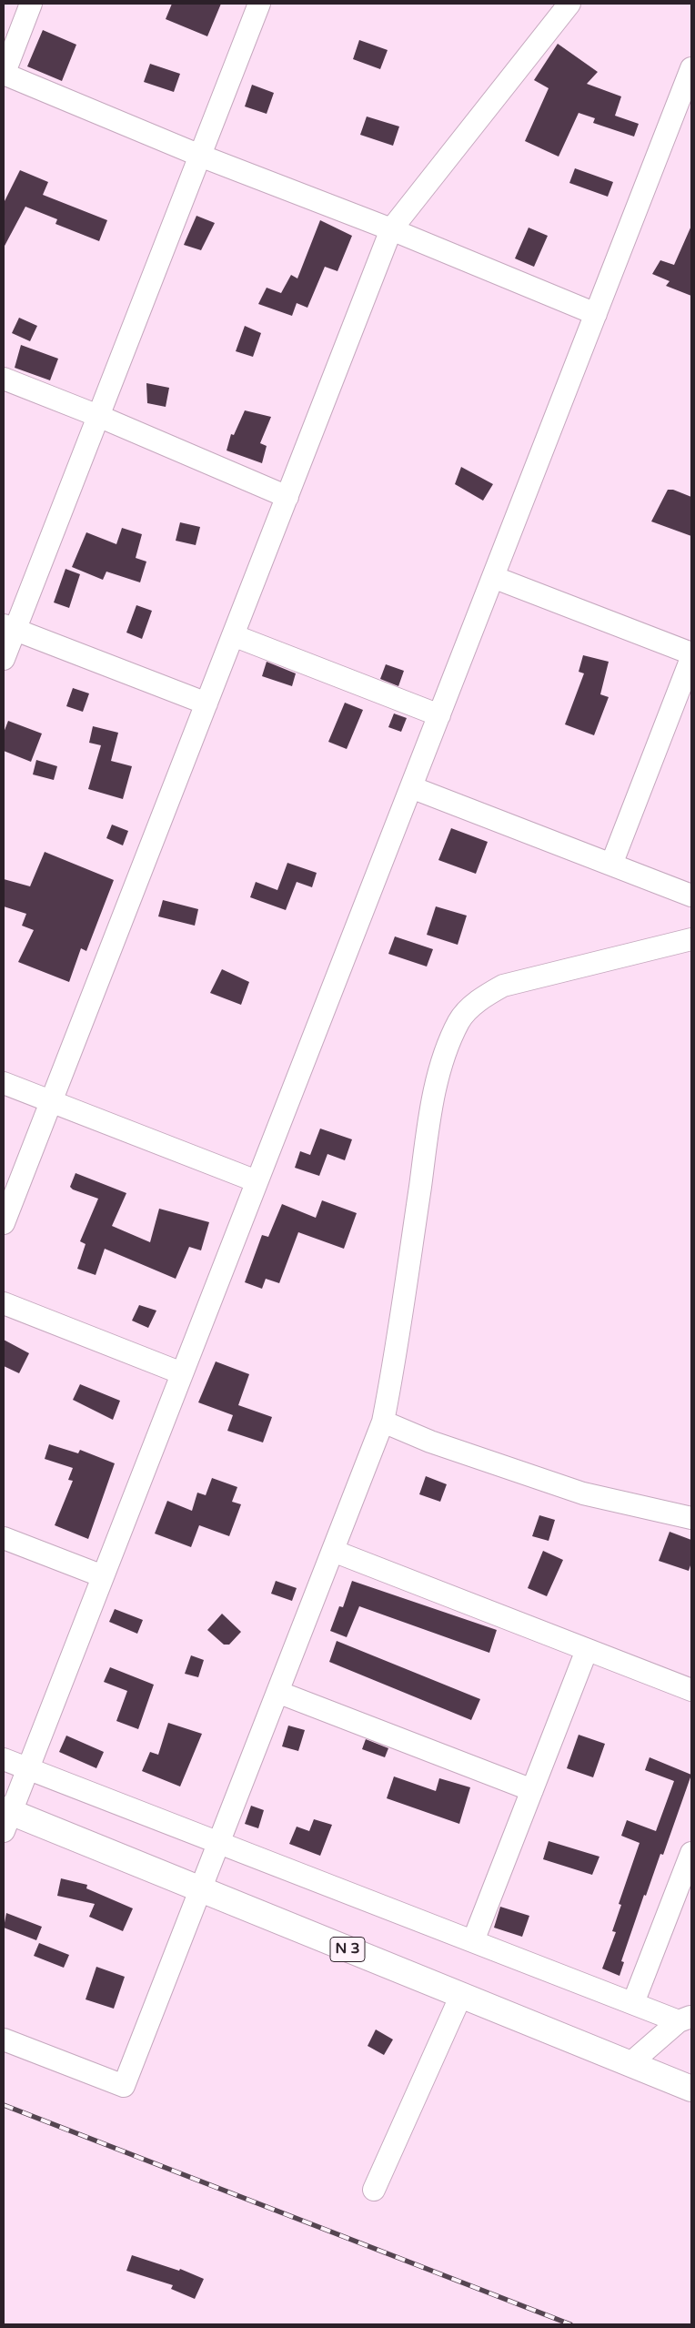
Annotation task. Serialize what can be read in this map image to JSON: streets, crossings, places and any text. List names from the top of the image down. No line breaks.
{"streets":{"main road":["N 3"]}}
